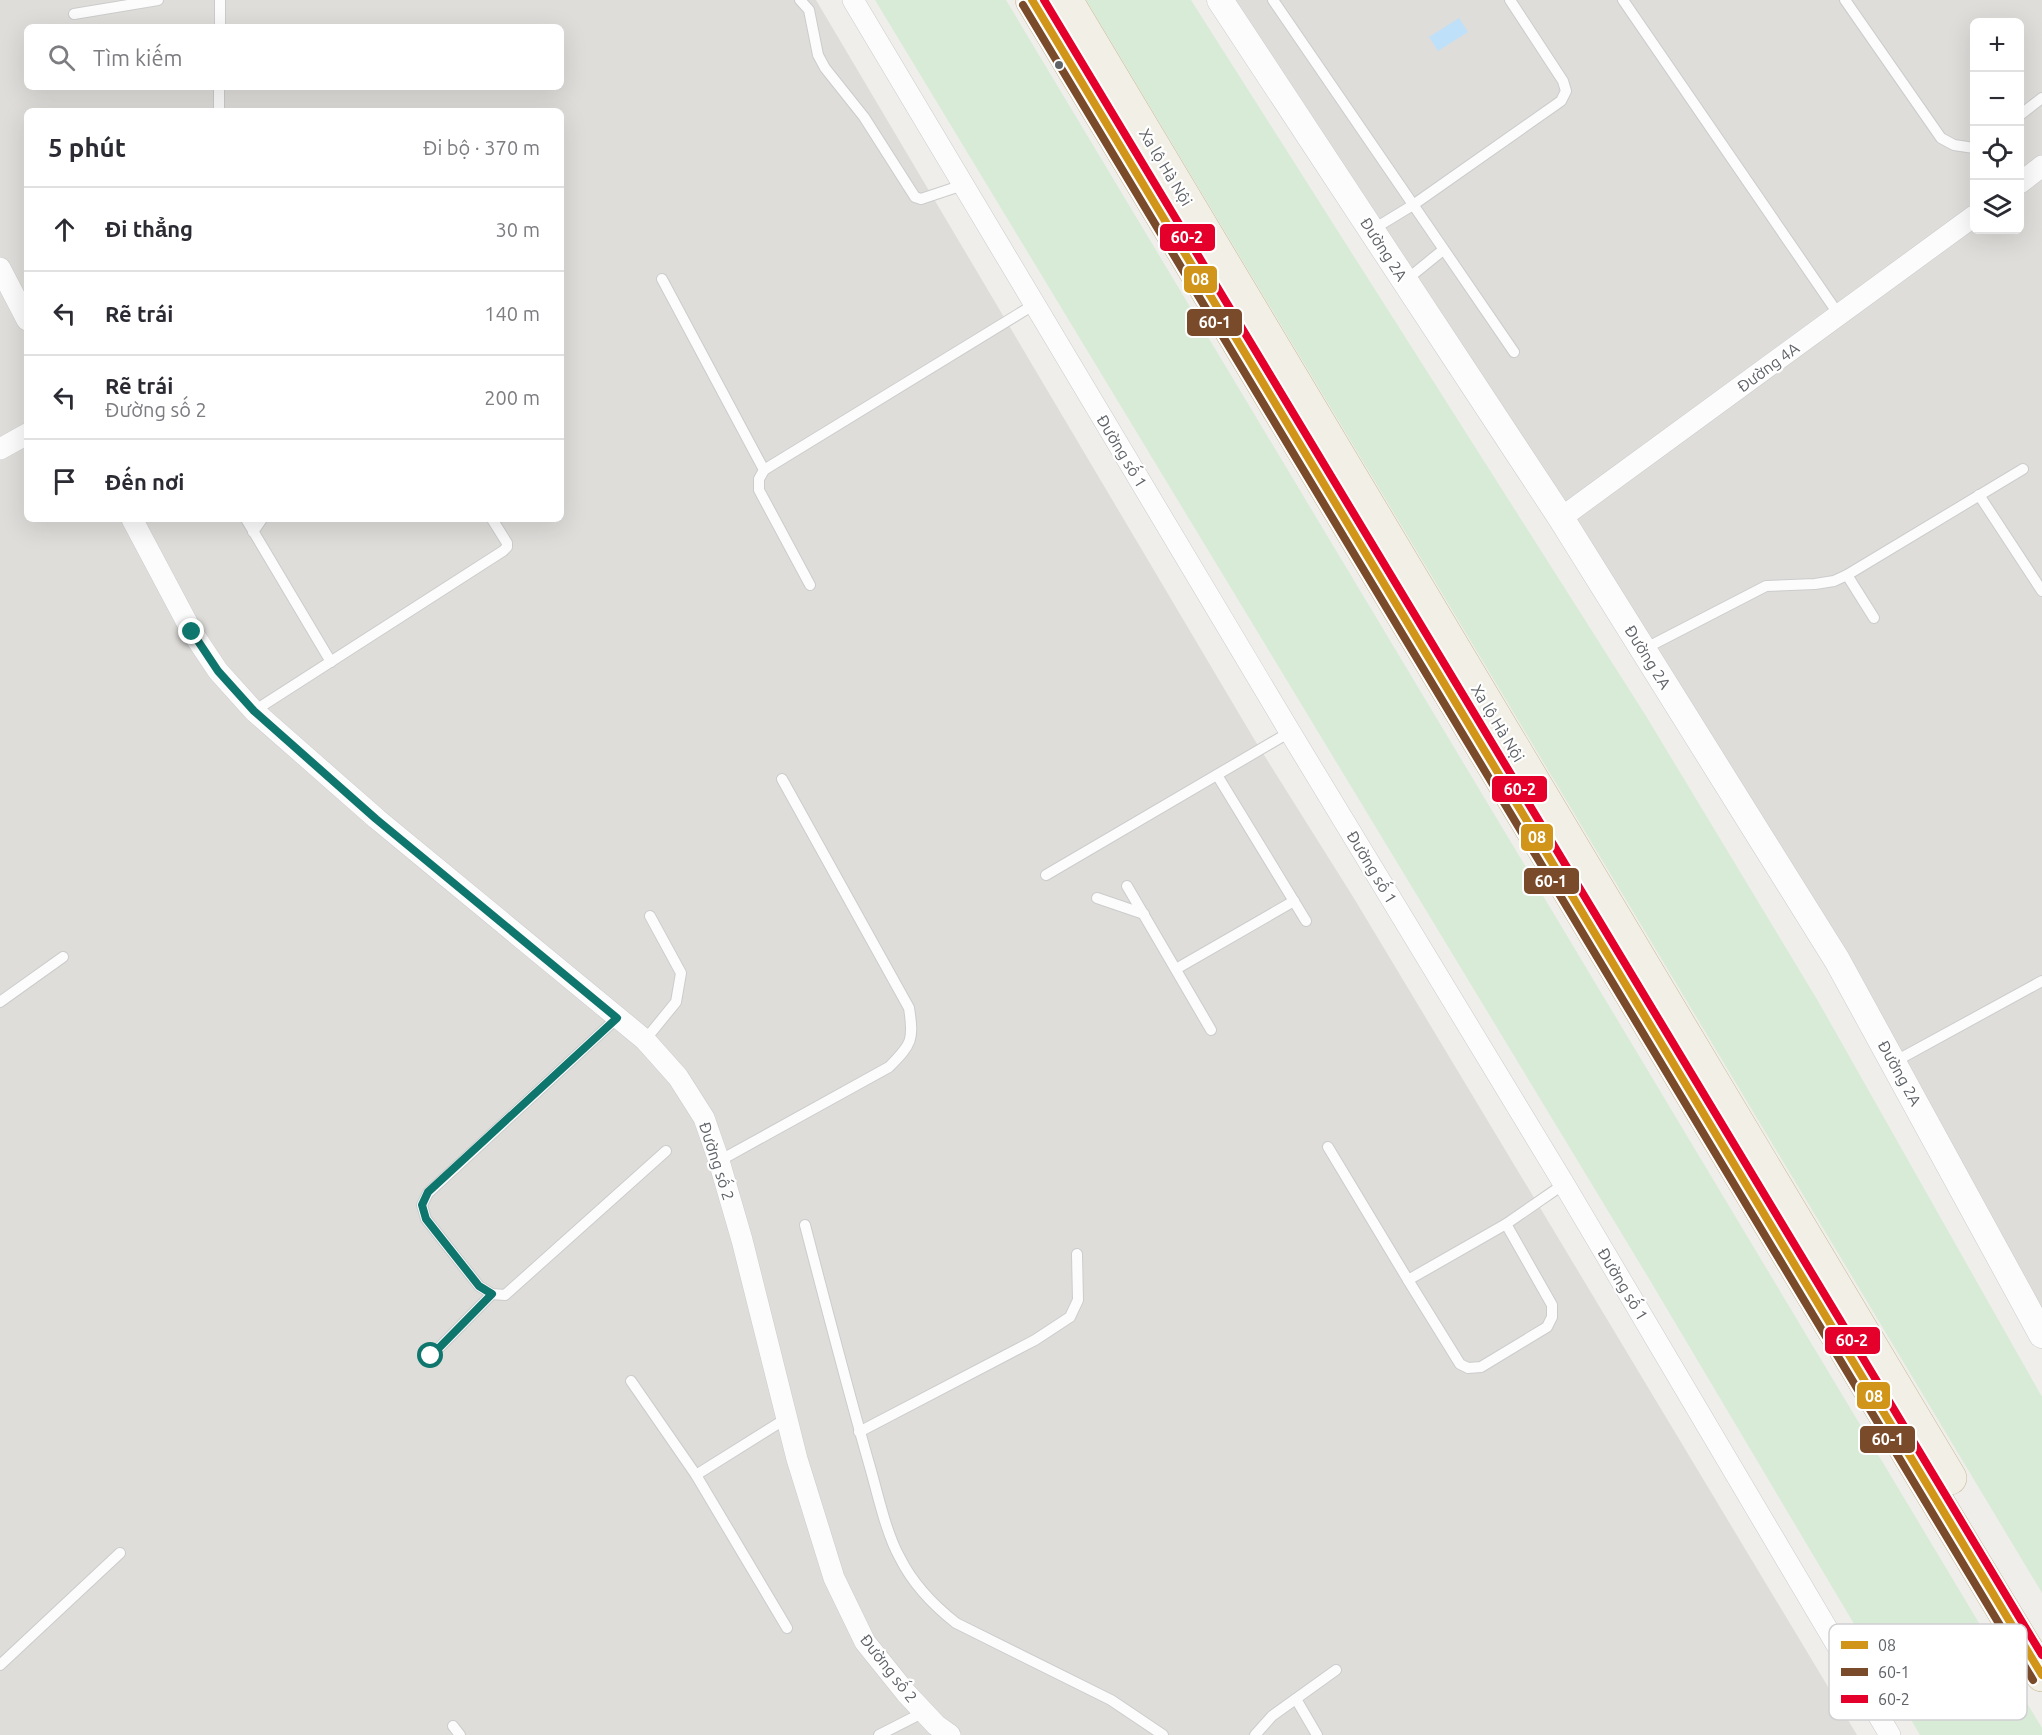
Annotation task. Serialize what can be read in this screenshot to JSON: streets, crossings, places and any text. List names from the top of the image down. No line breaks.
{"streets":{"highway":["Xa lộ Hà Nội"],"street":["Đường 2A","Đường 4A","Đường số 1","Đường số 2"]},"crossings":[["Đường 2A","Đường 4A"]],"lines":["transit line 08","transit line 60-2","transit line 60-1"],"legend":["08","60-1","60-2"],"page":{"map_buttons":["+","−"],"search":"Tìm kiếm","heading":["5 phút","Đi bộ · 370 m"],"list":[["Đi thẳng","30 m"],["Rẽ trái","140 m"],["Rẽ trái","Đường số 2","200 m"],"Đến nơi"]}}
